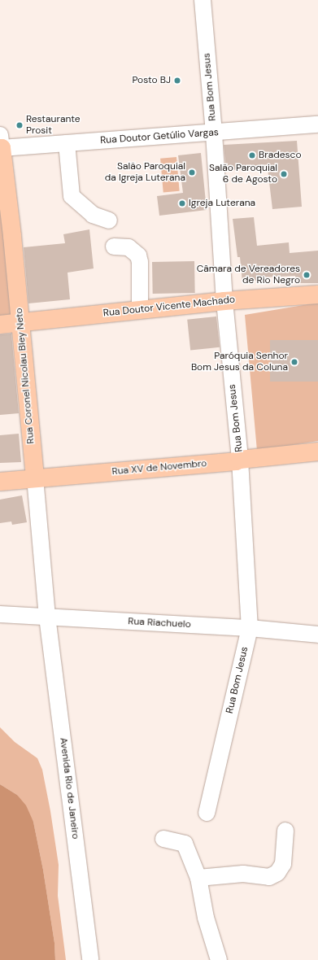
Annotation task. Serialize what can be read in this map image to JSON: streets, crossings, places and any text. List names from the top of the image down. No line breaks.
{"streets":{"main road":["Rua Doutor Vicente Machado","Rua Coronel Nicolau Bley Neto","Rua XV de Novembro"],"street":["Rua Bom Jesus","Rua Doutor Getúlio Vargas","Rua Riachuelo","Avenida Rio de Janeiro"]},"crossings":[["Rua Bom Jesus","Rua Doutor Getúlio Vargas"],["Rua Bom Jesus","Rua Doutor Vicente Machado"],["Rua Bom Jesus","Rua XV de Novembro"],["Rua Bom Jesus","Rua Riachuelo"],["Rua Doutor Getúlio Vargas","Rua Coronel Nicolau Bley Neto"],["Rua Doutor Vicente Machado","Rua Coronel Nicolau Bley Neto"],["Rua Coronel Nicolau Bley Neto","Rua XV de Novembro"],["Rua Coronel Nicolau Bley Neto","Rua Riachuelo"],["Rua Coronel Nicolau Bley Neto","Avenida Rio de Janeiro"],["Rua Riachuelo","Avenida Rio de Janeiro"]],"places":["Posto BJ","Restaurante Prosit","Bradesco","Salão Paroquial da Igreja Luterana","Salão Paroquial 6 de Agosto","Igreja Luterana","Câmara de Vereadores de Rio Negro","Paróquia Senhor Bom Jesus da Coluna"]}
